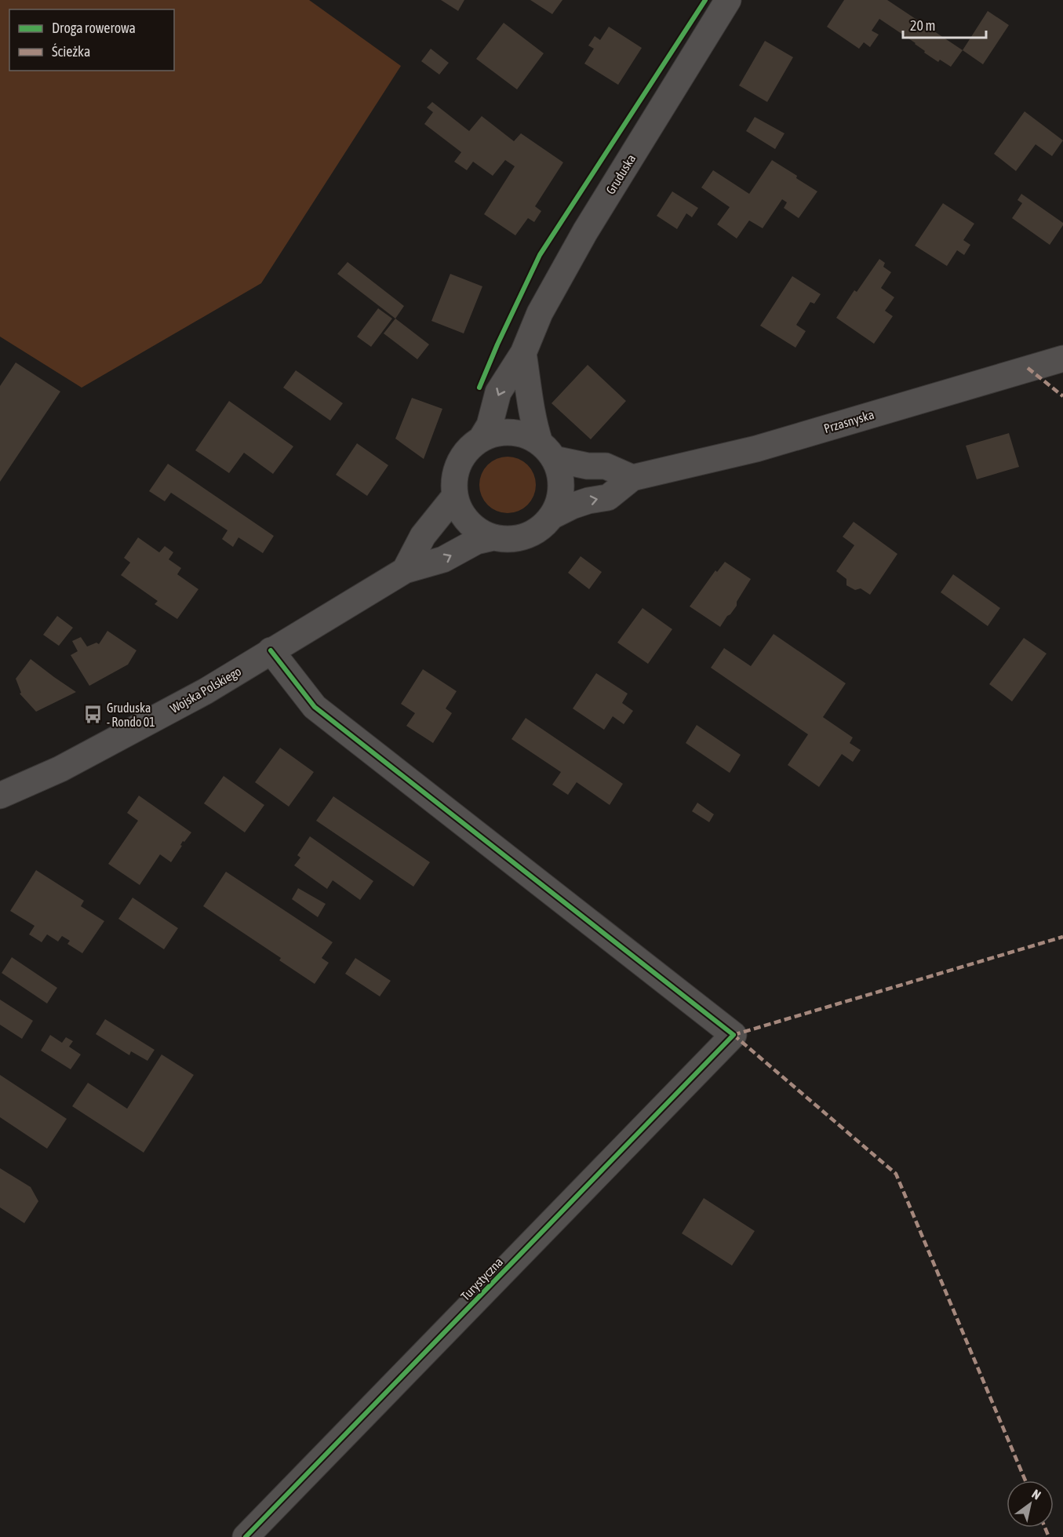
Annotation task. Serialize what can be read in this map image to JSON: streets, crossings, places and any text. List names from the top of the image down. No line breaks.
{"streets":{"main road":["Gruduska","Przasnyska","Wojska Polskiego","Turystyczna"]},"crossings":[["Gruduska","Przasnyska"],["Gruduska","Wojska Polskiego"],["Przasnyska","Wojska Polskiego"],["Wojska Polskiego","Turystyczna"]],"places":{"bus stop":["Gruduska - Rondo 01"]},"legend":["Droga rowerowa","Ścieżka"],"scale_bar":"20 m","north":"top right"}
